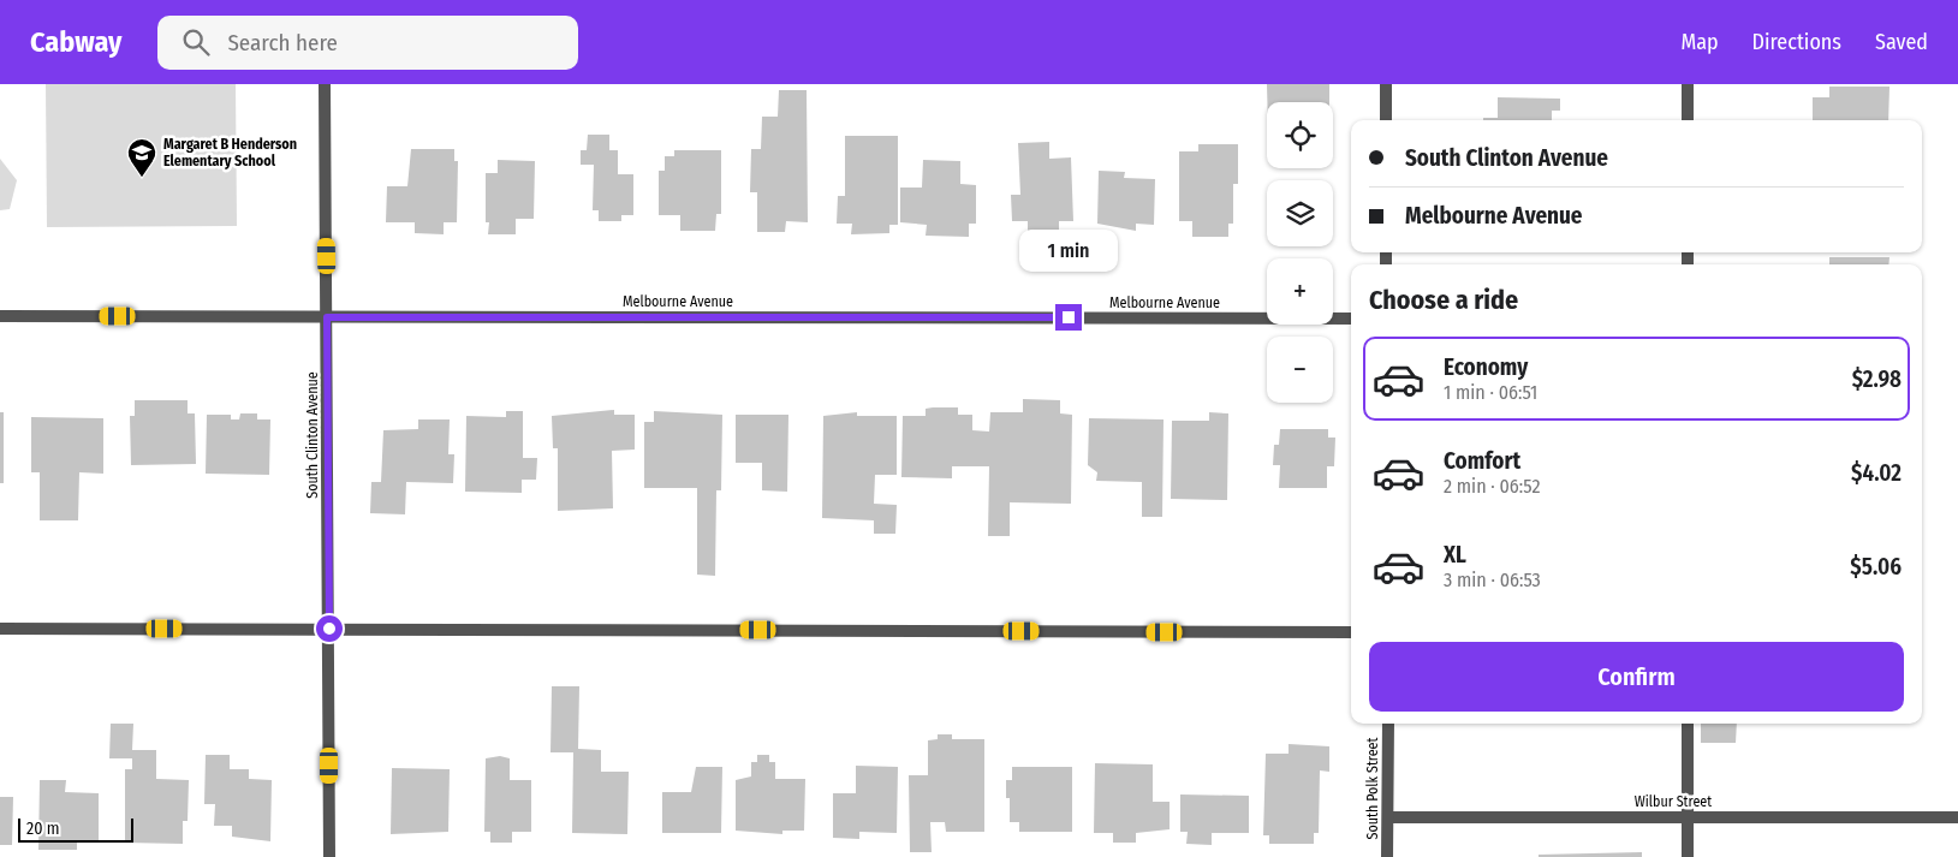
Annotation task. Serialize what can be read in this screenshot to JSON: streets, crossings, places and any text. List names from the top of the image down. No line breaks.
{"streets":{"street":["Melbourne Avenue","South Clinton Avenue","South Polk Street","Wilbur Street"]},"crossings":[["Melbourne Avenue","South Clinton Avenue"],["South Polk Street","Wilbur Street"]],"places":{"school or university":["Margaret B Henderson Elementary School"]},"scale_bar":"20 m","page":{"header":"Cabway","search":"Search here","nav":["Map","Directions","Saved"],"map_buttons":["+","−"],"banner":["South Clinton Avenue","Melbourne Avenue"],"bubble":"1 min","heading":"Choose a ride","list":[{"name":"Economy","note":"1 min · 06:51","value":"$2.98"},{"name":"Comfort","note":"2 min · 06:52","value":"$4.02"},{"name":"XL","note":"3 min · 06:53","value":"$5.06"}],"buttons":"Confirm","scale":"20 m"}}
